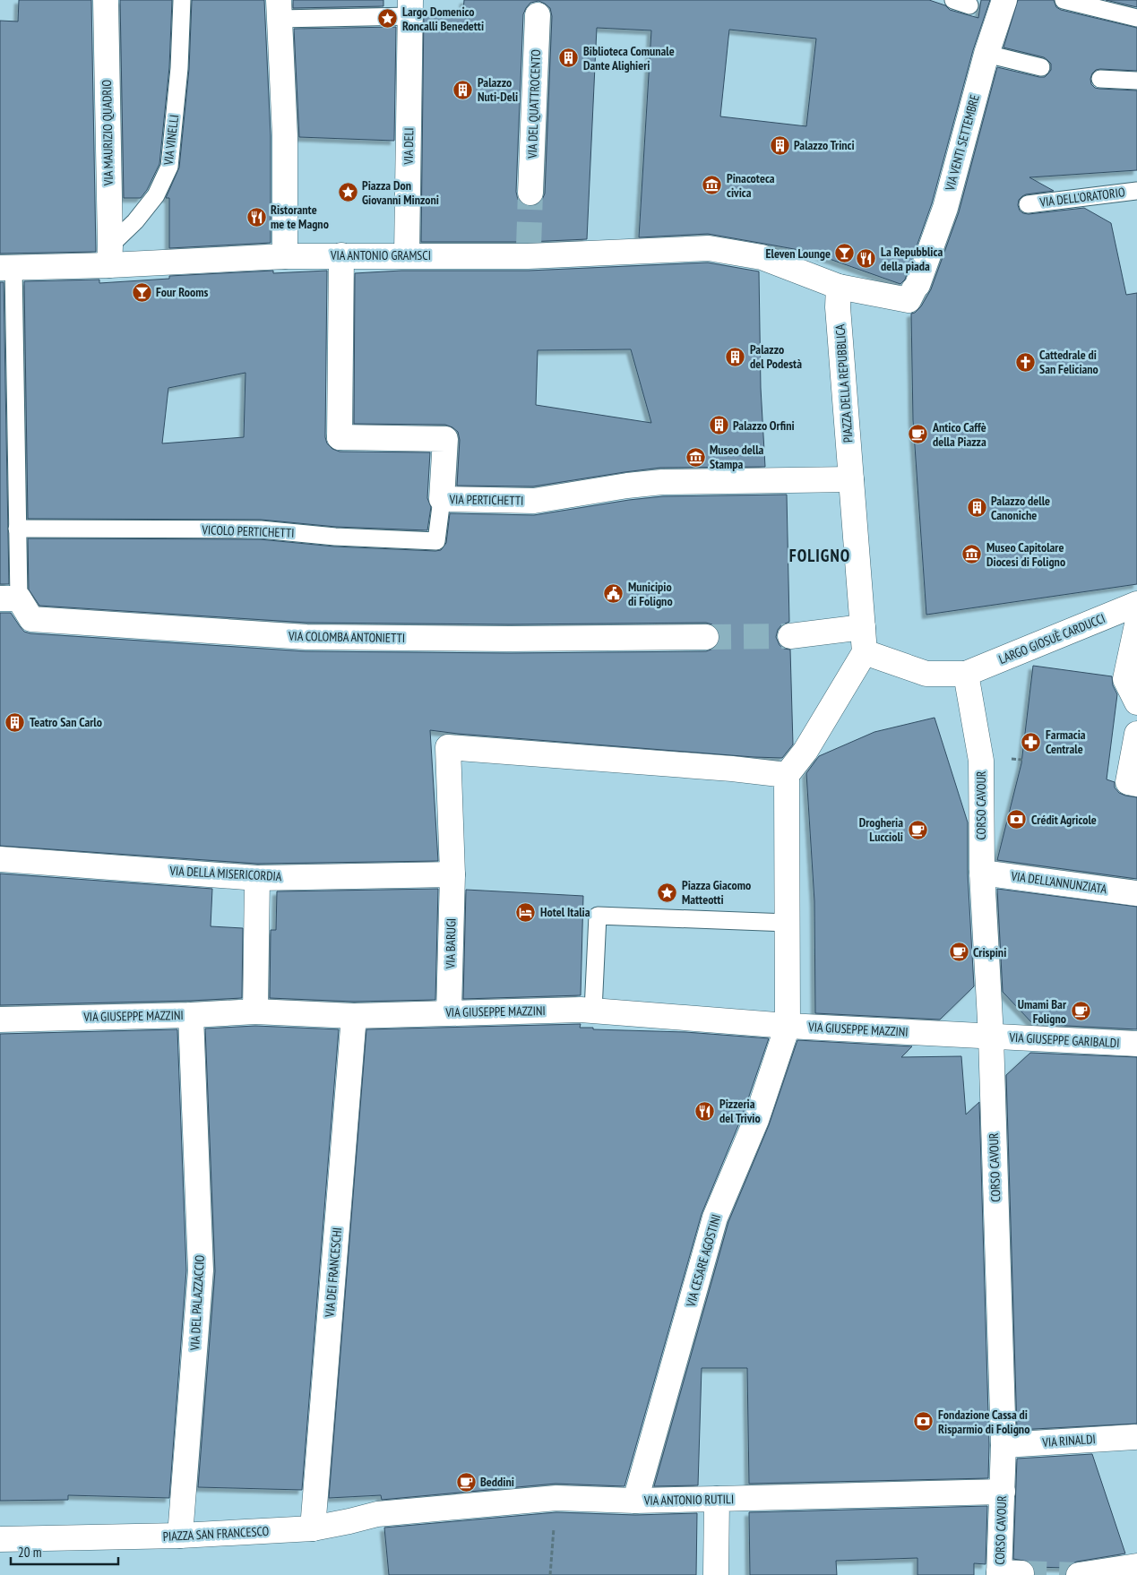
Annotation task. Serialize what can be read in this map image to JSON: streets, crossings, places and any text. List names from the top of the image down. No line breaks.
{"streets":{"street":["VIA DEL QUATTROCENTO","VIA MAURIZIO QUADRIO","VIA VENTI SETTEMBRE","VIA DELI","VIA ANTONIO GRAMSCI","PIAZZA DELLA REPUBBLICA","VIA PERTICHETTI","VIA COLOMBA ANTONIETTI","LARGO GIOSUÈ CARDUCCI","CORSO CAVOUR","VIA DELLA MISERICORDIA","VIA DELL'ANNUNZIATA","VIA BARUGI","VIA GIUSEPPE MAZZINI","VIA GIUSEPPE GARIBALDI","VIA CESARE AGOSTINI","VIA DEI FRANCESCHI","VIA DEL PALAZZACCIO","VIA RINALDI","VIA ANTONIO RUTILI","PIAZZA SAN FRANCESCO"],"lane":["VIA VINELLI","VIA DELL'ORATORIO","VICOLO PERTICHETTI"]},"crossings":[["VIA MAURIZIO QUADRIO","VIA VINELLI"],["VIA MAURIZIO QUADRIO","VIA ANTONIO GRAMSCI"],["VIA VINELLI","VIA ANTONIO GRAMSCI"],["VIA VENTI SETTEMBRE","VIA ANTONIO GRAMSCI"],["VIA VENTI SETTEMBRE","PIAZZA DELLA REPUBBLICA"],["VIA DELI","VIA ANTONIO GRAMSCI"],["VIA ANTONIO GRAMSCI","PIAZZA DELLA REPUBBLICA"],["VIA ANTONIO GRAMSCI","VIA PERTICHETTI"],["PIAZZA DELLA REPUBBLICA","VIA PERTICHETTI"],["PIAZZA DELLA REPUBBLICA","LARGO GIOSUÈ CARDUCCI"],["VIA PERTICHETTI","VICOLO PERTICHETTI"],["LARGO GIOSUÈ CARDUCCI","CORSO CAVOUR"],["CORSO CAVOUR","VIA DELL'ANNUNZIATA"],["CORSO CAVOUR","VIA GIUSEPPE MAZZINI"],["CORSO CAVOUR","VIA GIUSEPPE GARIBALDI"],["CORSO CAVOUR","VIA RINALDI"],["CORSO CAVOUR","VIA ANTONIO RUTILI"],["VIA DELLA MISERICORDIA","VIA BARUGI"],["VIA BARUGI","VIA GIUSEPPE MAZZINI"],["VIA GIUSEPPE MAZZINI","VIA GIUSEPPE GARIBALDI"],["VIA GIUSEPPE MAZZINI","VIA CESARE AGOSTINI"],["VIA GIUSEPPE MAZZINI","VIA DEI FRANCESCHI"],["VIA GIUSEPPE MAZZINI","VIA DEL PALAZZACCIO"],["VIA CESARE AGOSTINI","VIA ANTONIO RUTILI"],["VIA DEI FRANCESCHI","PIAZZA SAN FRANCESCO"],["VIA DEL PALAZZACCIO","PIAZZA SAN FRANCESCO"],["VIA ANTONIO RUTILI","PIAZZA SAN FRANCESCO"]],"districts":["FOLIGNO"],"places":{"place":["Largo Domenico Roncalli Benedetti","Piazza Don Giovanni Minzoni","Piazza Giacomo Matteotti"],"building":["Biblioteca Comunale Dante Alighieri","Palazzo Nuti-Deli","Palazzo Trinci","Palazzo del Podestà","Palazzo Orfini","Palazzo delle Canoniche","Teatro San Carlo"],"museum":["Pinacoteca civica","Museo della Stampa","Museo Capitolare Diocesi di Foligno"],"restaurant":["Ristorante me te Magno","La Repubblica della piada","Pizzeria del Trivio"],"bar":["Eleven Lounge","Four Rooms"],"church":["Cattedrale di San Feliciano"],"cafe":["Antico Caffè della Piazza","Drogheria Luccioli","Crispini","Umami Bar Foligno","Beddini"],"public building":["Municipio di Foligno"],"pharmacy":["Farmacia Centrale"],"bank":["Crédit Agricole","Fondazione Cassa di Risparmio di Foligno"],"hotel":["Hotel Italia"]},"scale_bar":"20 m"}
